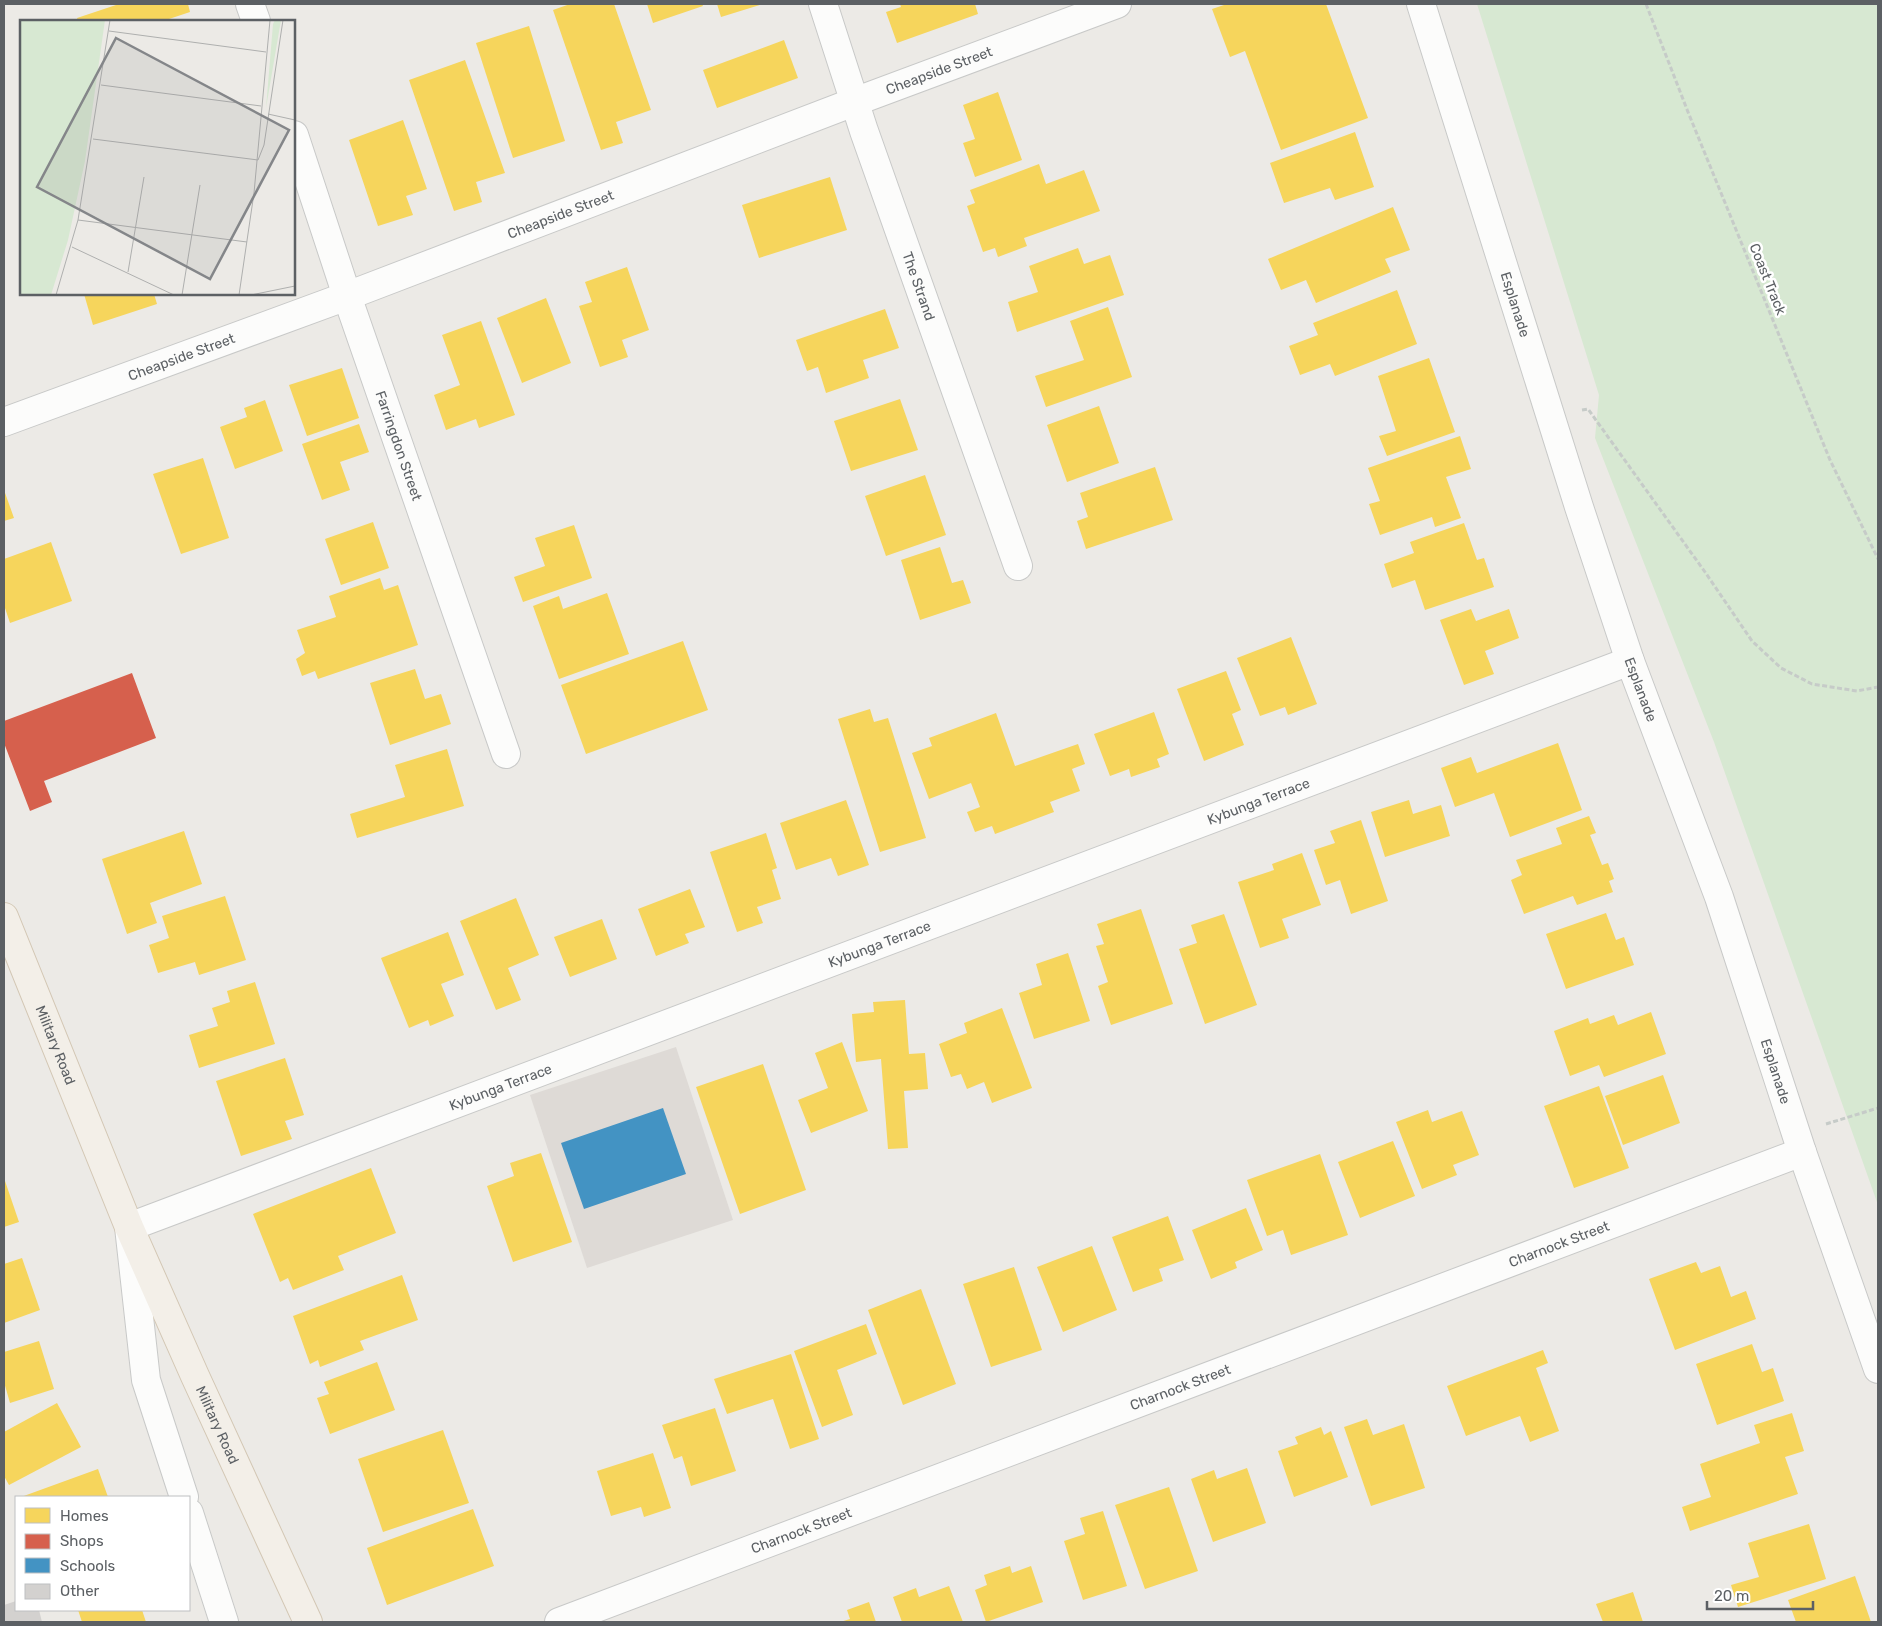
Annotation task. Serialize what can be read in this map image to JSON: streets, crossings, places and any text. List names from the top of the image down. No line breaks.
{"streets":{"main road":["Military Road"],"street":["Cheapside Street","The Strand","Esplanade","Farringdon Street","Kybunga Terrace","Charnock Street"],"path":["Coast Track"]},"crossings":[["Cheapside Street","The Strand"],["Cheapside Street","Farringdon Street"],["Esplanade","Kybunga Terrace"],["Esplanade","Charnock Street"],["Kybunga Terrace","Military Road"]],"legend":["Homes","Shops","Schools","Other"],"scale_bar":"20 m"}
